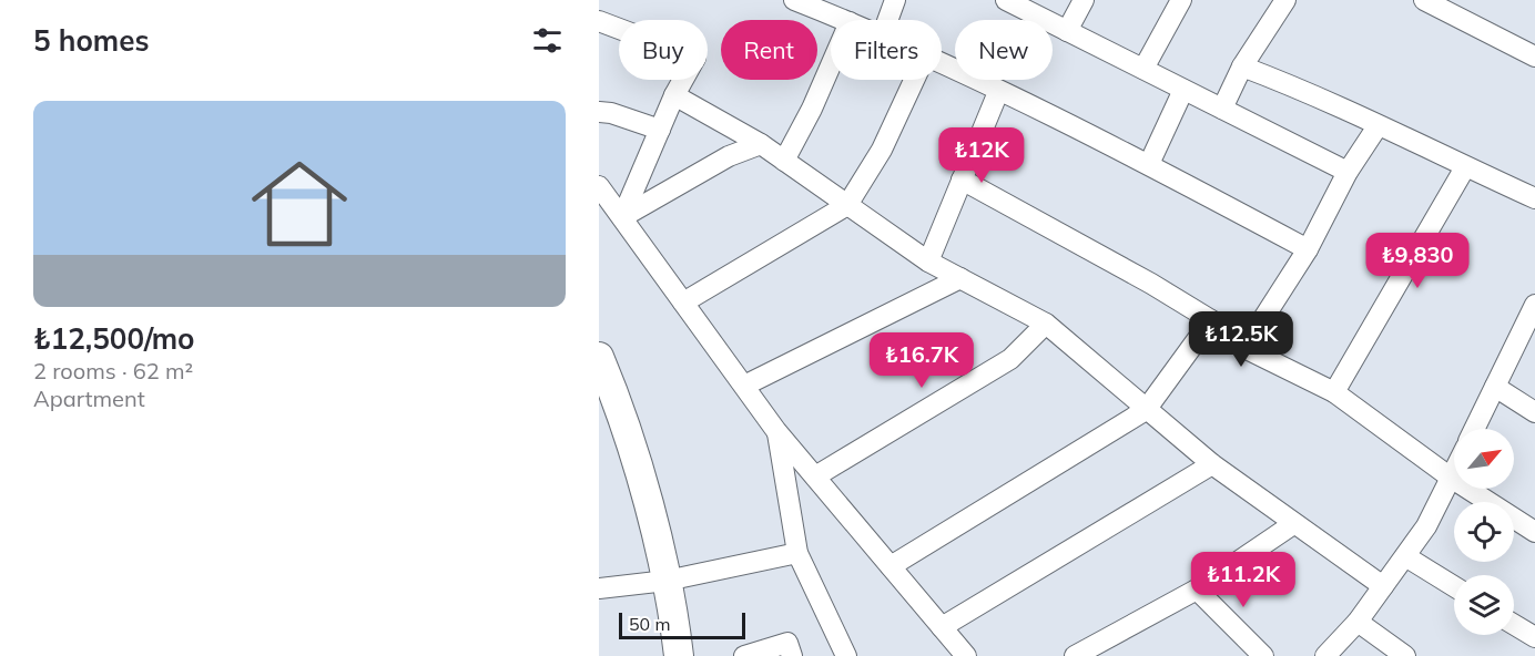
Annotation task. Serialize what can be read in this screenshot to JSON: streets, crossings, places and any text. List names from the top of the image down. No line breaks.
{"scale_bar":"50 m","north":"top right","page":{"heading":"5 homes","chip":["Buy","Rent","Filters","New"],"list":[{"name":"₺12,500/mo","note":"2 rooms · 62 m² · Apartment"}],"price":["₺12K","₺9,830","₺12.5K","₺16.7K","₺11.2K"],"scale":"50 m"}}
